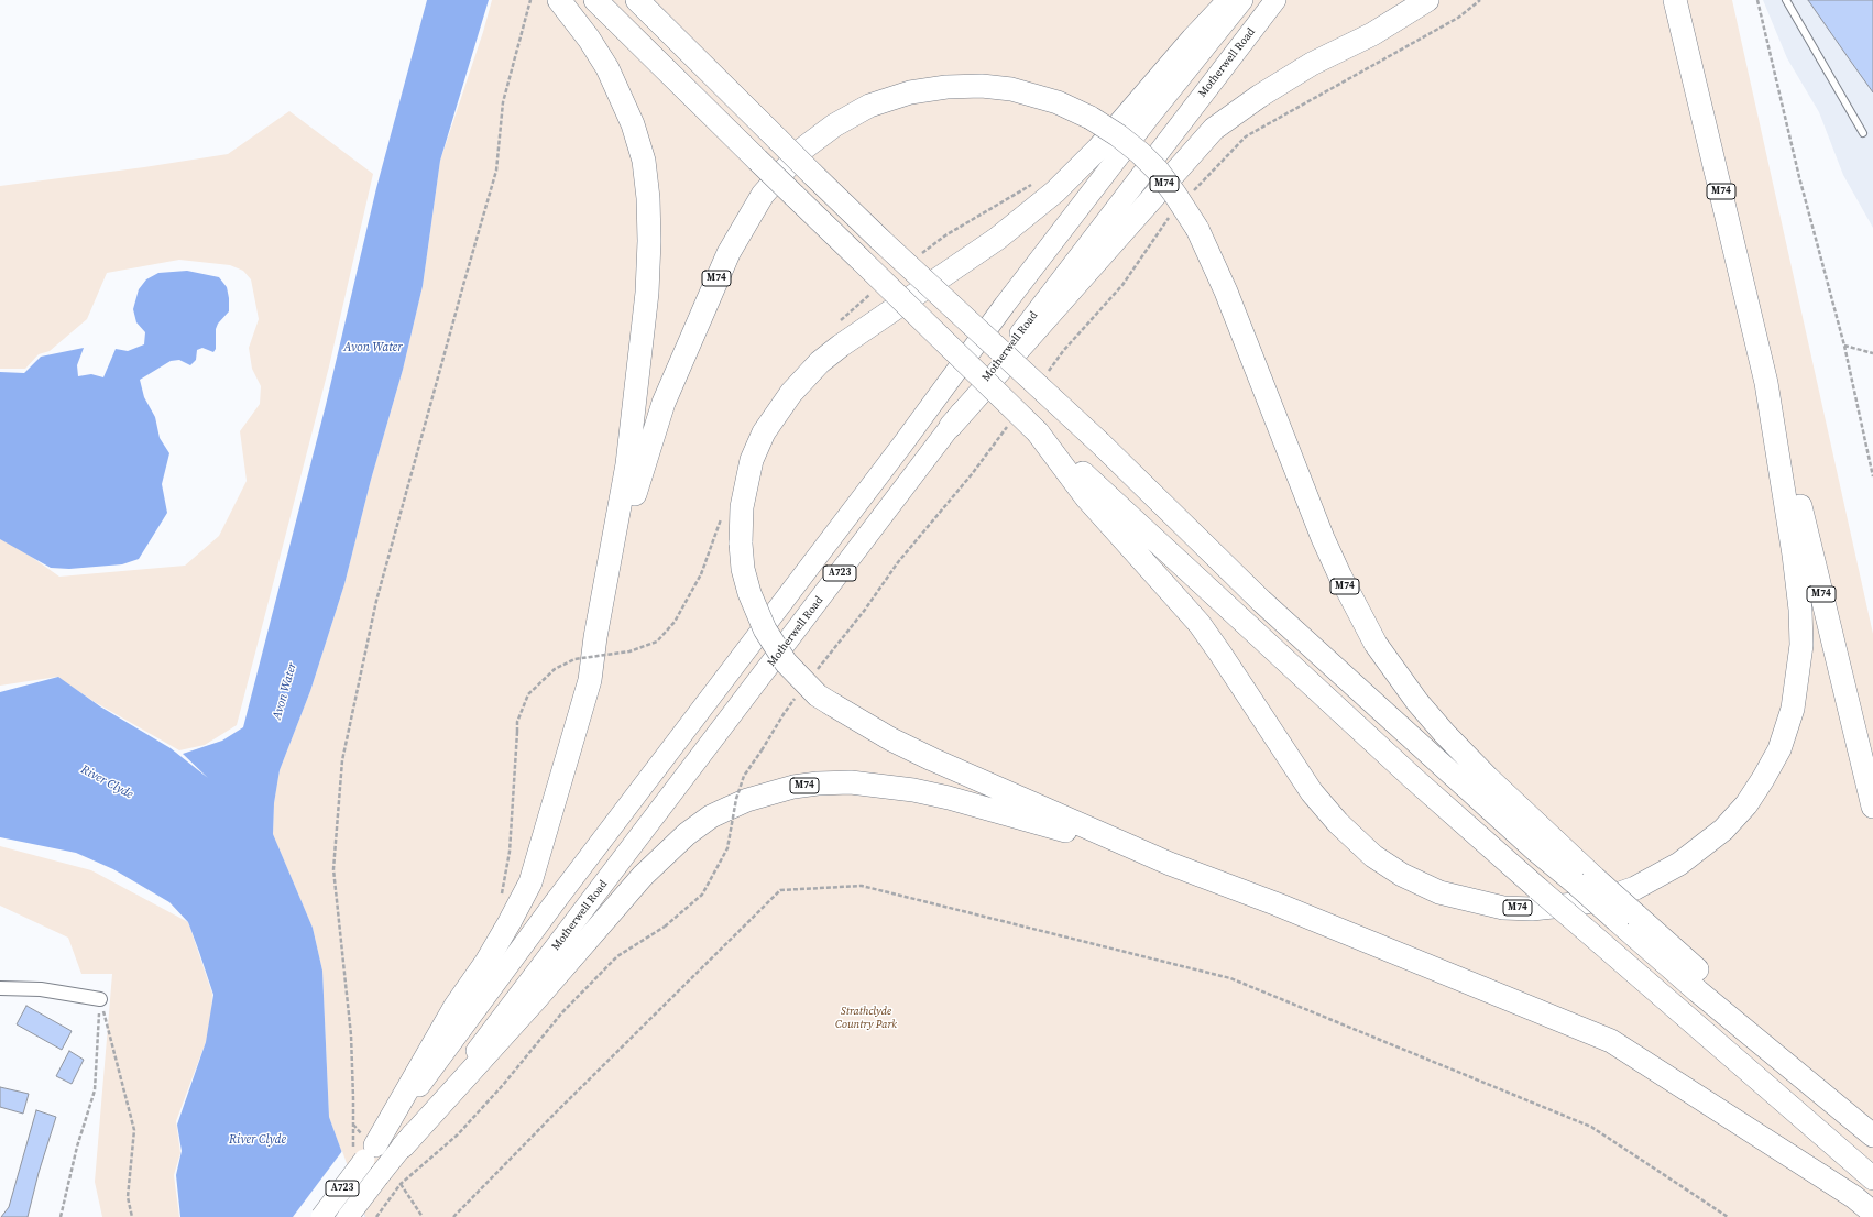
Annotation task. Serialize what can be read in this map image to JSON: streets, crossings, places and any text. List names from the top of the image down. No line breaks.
{"streets":{"highway":["M74"],"main road":["Motherwell Road","A723"]},"crossings":[["Motherwell Road","M74"],["M74","A723"]],"water":["Avon Water","River Clyde"],"parks":["Strathclyde Country Park"]}
